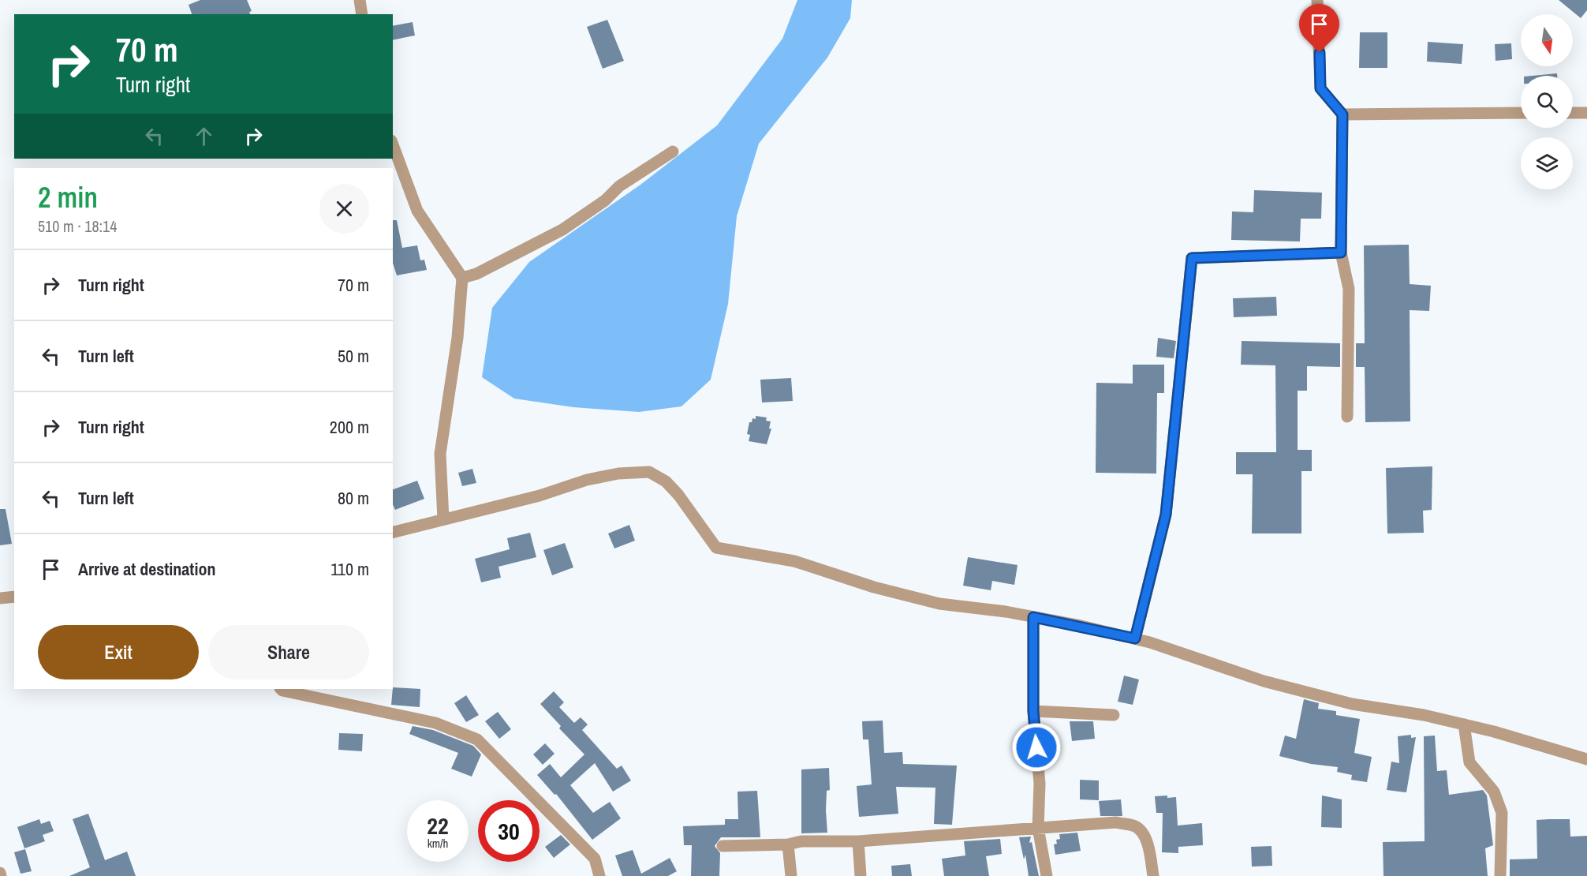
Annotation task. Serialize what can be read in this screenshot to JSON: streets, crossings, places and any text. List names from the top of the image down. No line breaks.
{"north":"bottom","page":{"turn":["70 m","Turn right"],"heading":["2 min","510 m · 18:14"],"list":[{"name":"Turn right","value":"70 m"},{"name":"Turn left","value":"50 m"},{"name":"Turn right","value":"200 m"},{"name":"Turn left","value":"80 m"},{"name":"Arrive at destination","value":"110 m"}],"buttons":["Exit","Share"],"speed":"22 km/h","limit":"30"}}
